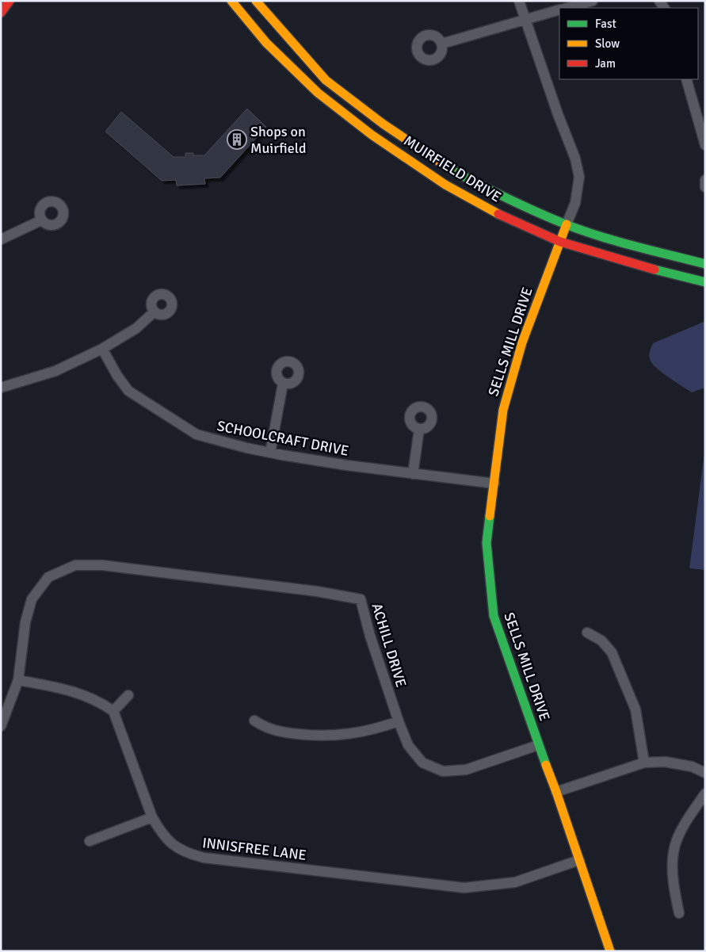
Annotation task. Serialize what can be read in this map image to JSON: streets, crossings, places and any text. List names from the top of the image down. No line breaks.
{"streets":{"main road":["MUIRFIELD DRIVE","SELLS MILL DRIVE"],"street":["SCHOOLCRAFT DRIVE","ACHILL DRIVE","INNISFREE LANE"]},"crossings":[["MUIRFIELD DRIVE","SELLS MILL DRIVE"],["SELLS MILL DRIVE","SCHOOLCRAFT DRIVE"],["SELLS MILL DRIVE","ACHILL DRIVE"],["SELLS MILL DRIVE","INNISFREE LANE"]],"places":{"building":["Shops on Muirfield"]},"legend":["Fast","Slow","Jam"]}
